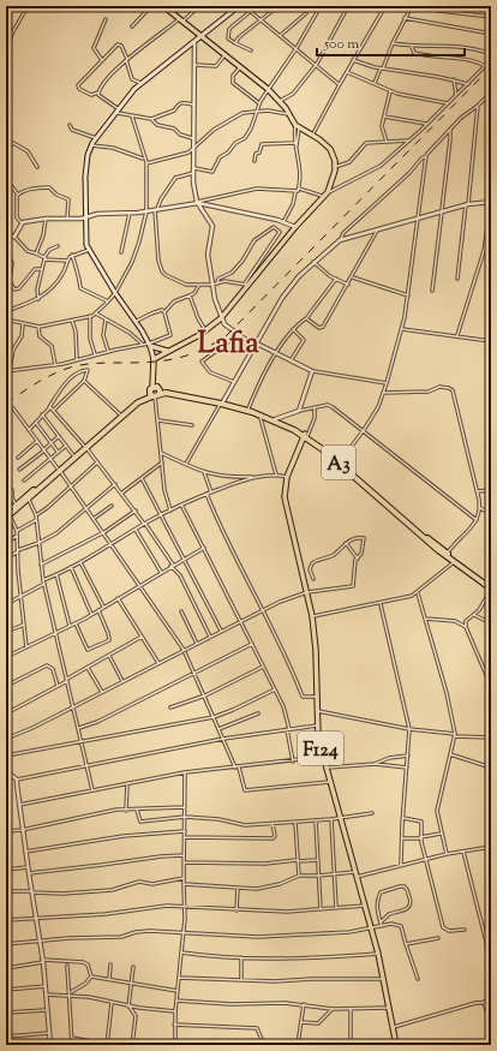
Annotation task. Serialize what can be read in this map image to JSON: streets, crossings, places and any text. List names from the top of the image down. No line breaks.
{"streets":{"highway":["A3"],"main road":["F124"]},"crossings":[["A3","F124"]],"districts":["Lafia"],"scale_bar":"500 m"}
